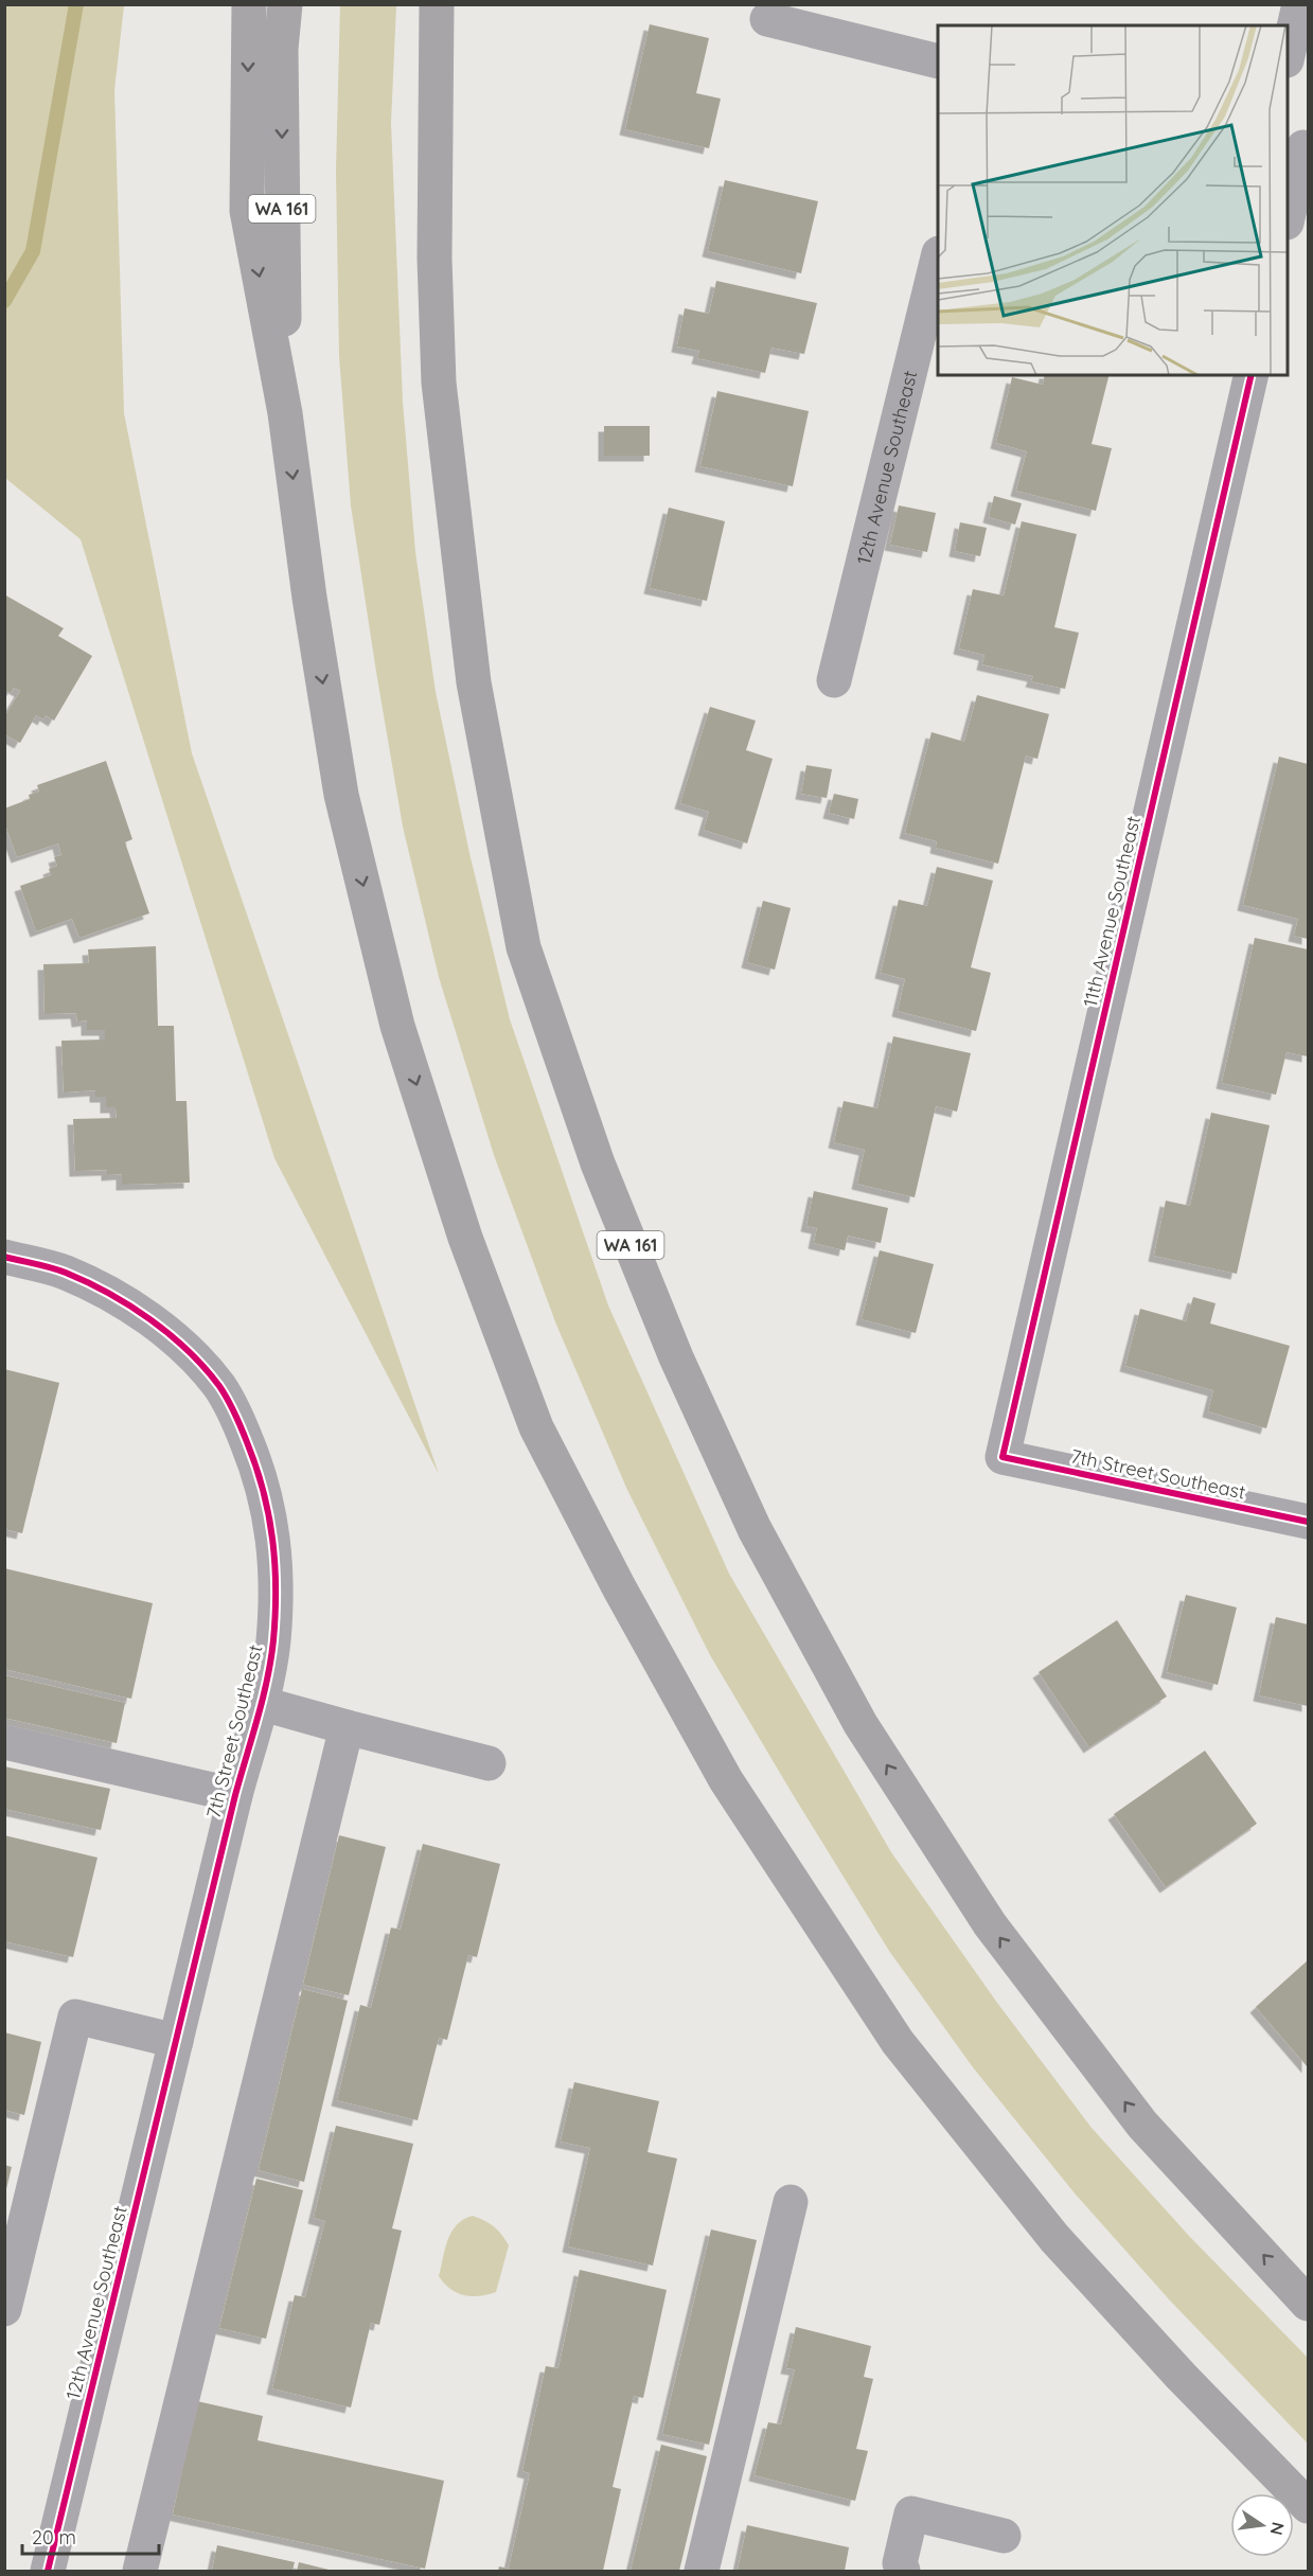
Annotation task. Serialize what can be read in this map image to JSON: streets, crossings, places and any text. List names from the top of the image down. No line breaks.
{"streets":{"highway":["WA 161"],"street":["12th Avenue Southeast","11th Avenue Southeast","7th Street Southeast"]},"crossings":[["12th Avenue Southeast","7th Street Southeast"],["11th Avenue Southeast","7th Street Southeast"]],"scale_bar":"20 m","north":"right"}
